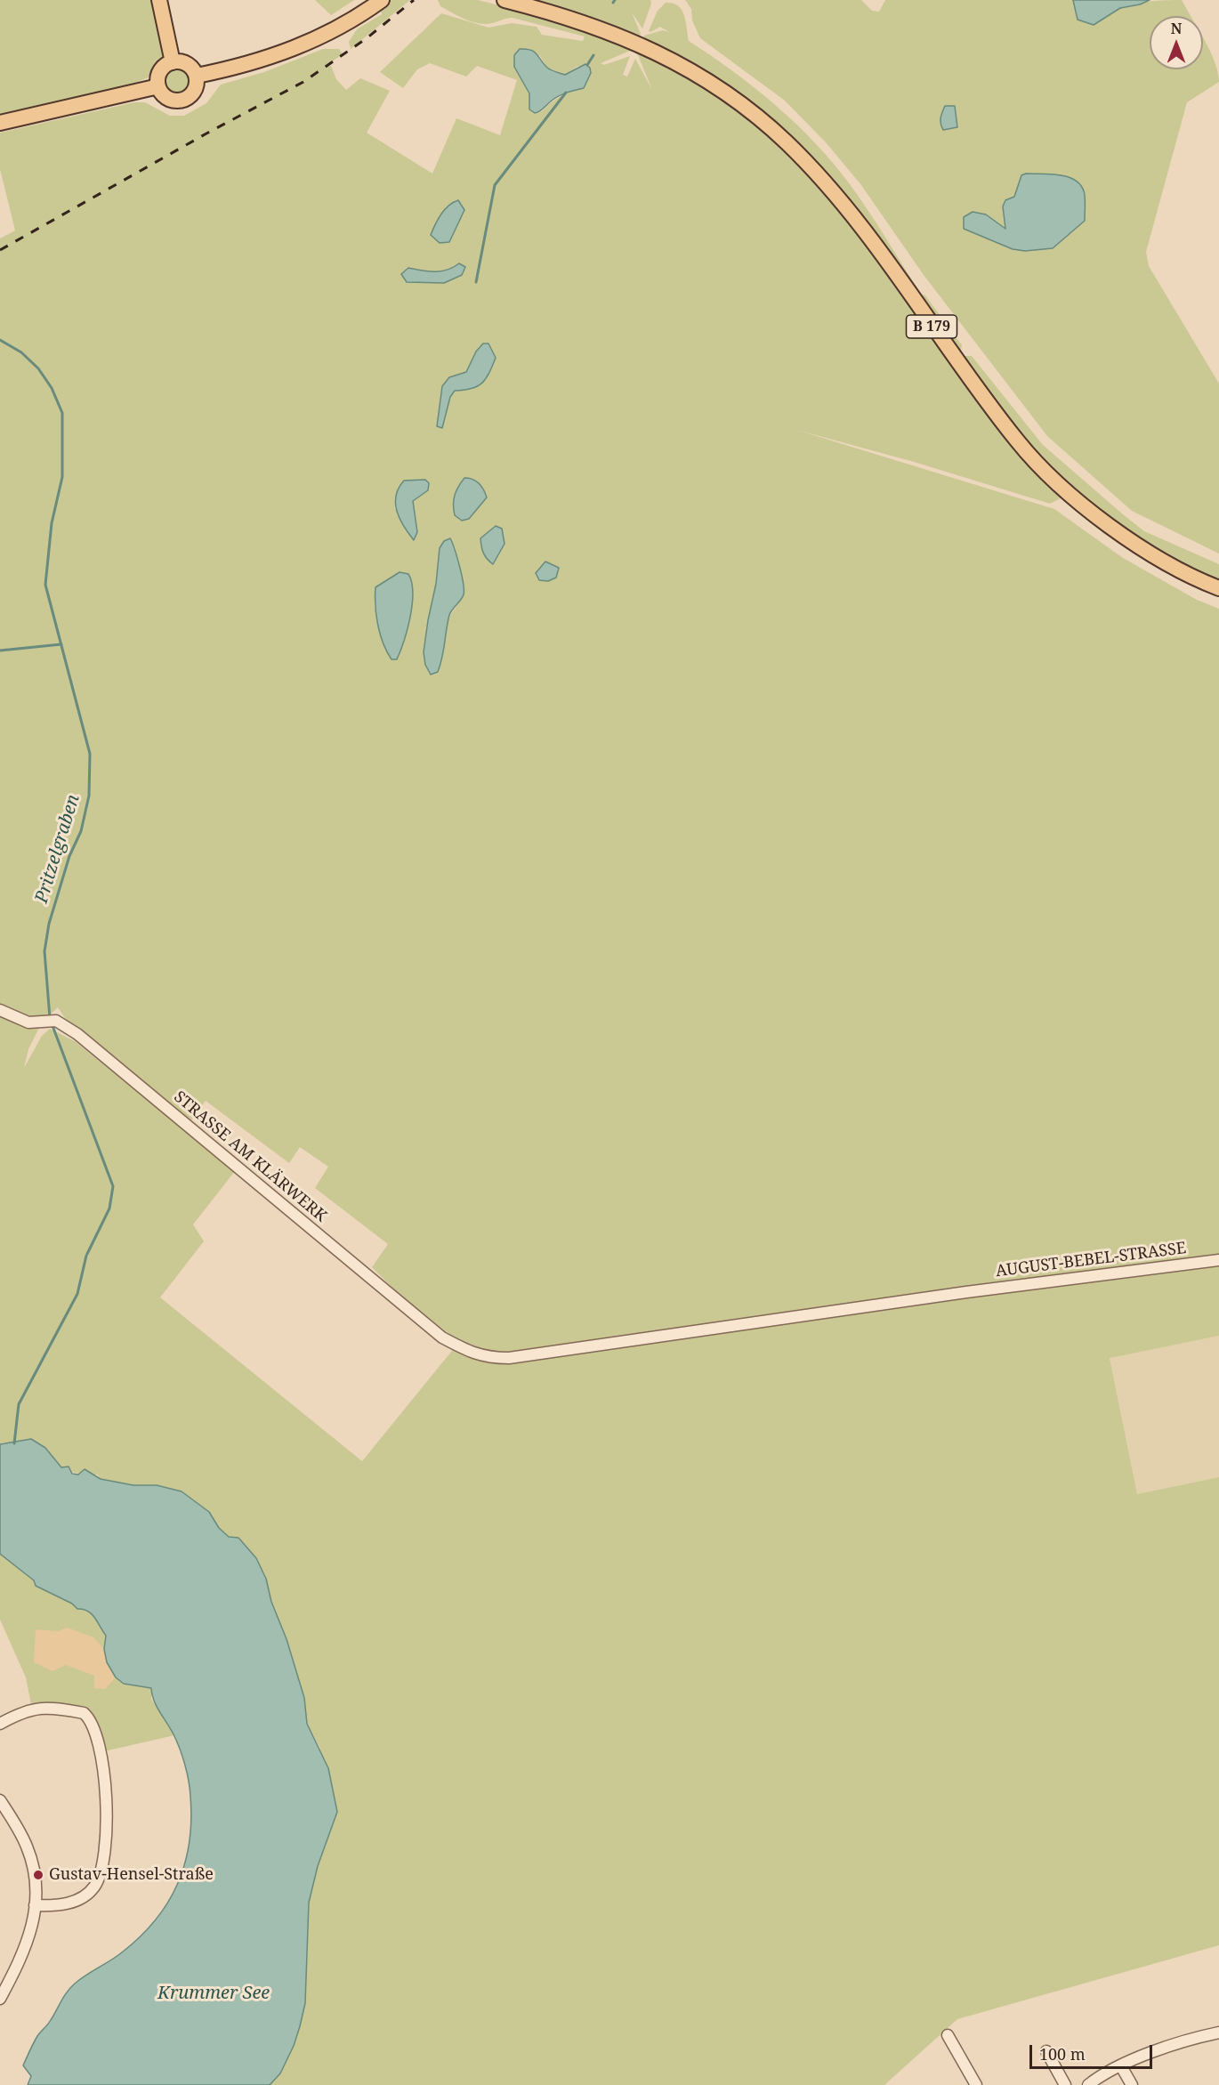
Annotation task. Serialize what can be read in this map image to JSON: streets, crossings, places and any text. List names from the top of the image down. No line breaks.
{"streets":{"main road":["B 179"],"street":["STRASSE AM KLÄRWERK","AUGUST-BEBEL-STRASSE"]},"crossings":[["STRASSE AM KLÄRWERK","AUGUST-BEBEL-STRASSE"]],"water":["Pritzelgraben","Krummer See"],"places":["Gustav-Hensel-Straße"],"scale_bar":"100 m","north":"top"}
